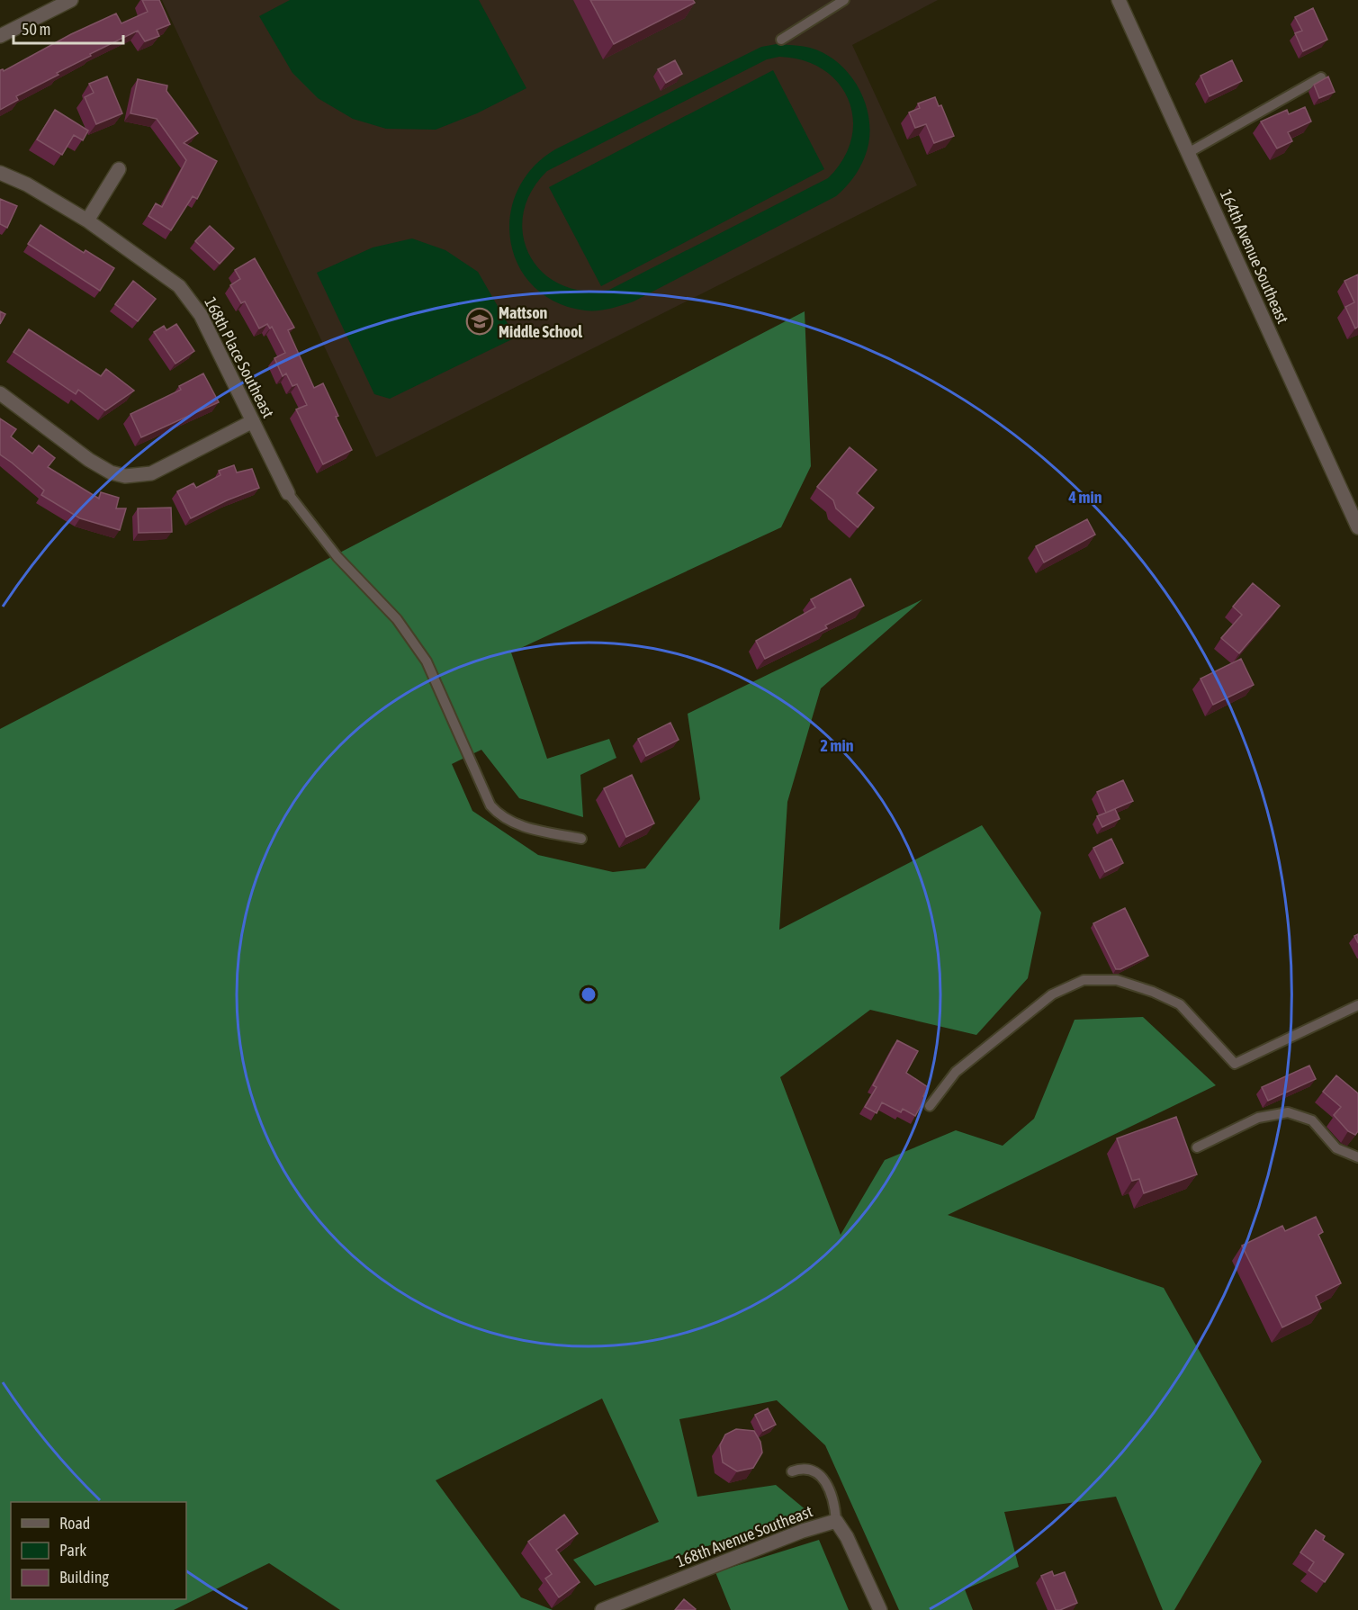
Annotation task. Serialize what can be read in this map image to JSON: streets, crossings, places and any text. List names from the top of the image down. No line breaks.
{"streets":{"street":["164th Avenue Southeast","168th Place Southeast","168th Avenue Southeast"]},"places":{"school or university":["Mattson Middle School"]},"legend":["Road","Park","Building"],"scale_bar":"50 m","rings":["4 min","2 min"]}
